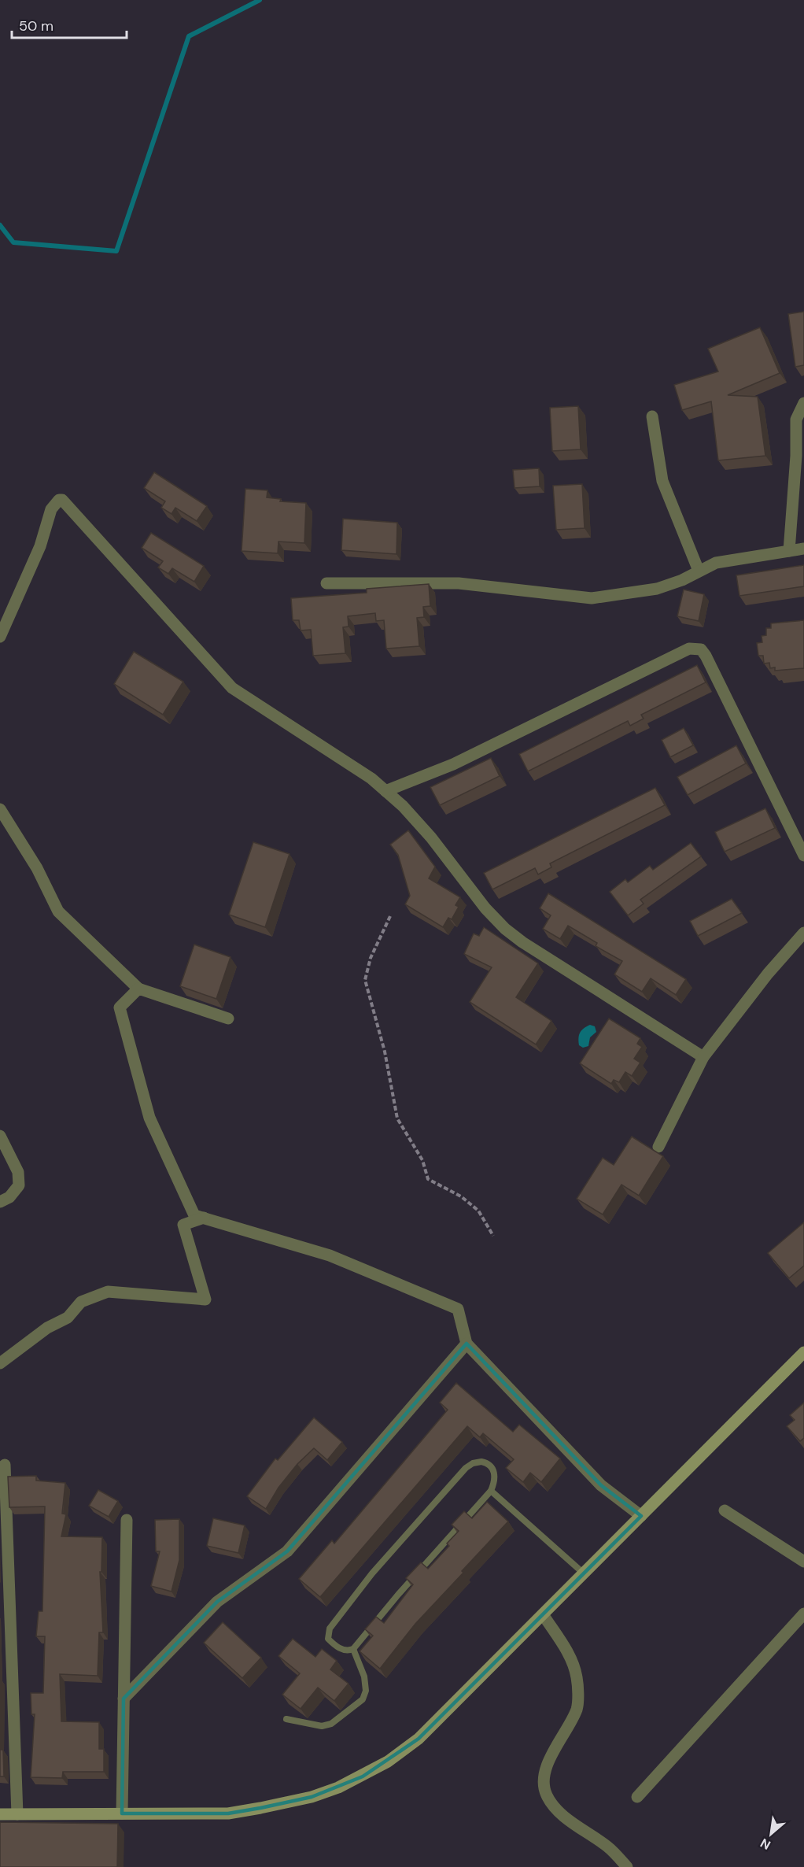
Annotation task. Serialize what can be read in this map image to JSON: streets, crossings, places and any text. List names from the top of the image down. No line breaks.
{"scale_bar":"50 m","north":"bottom left"}
